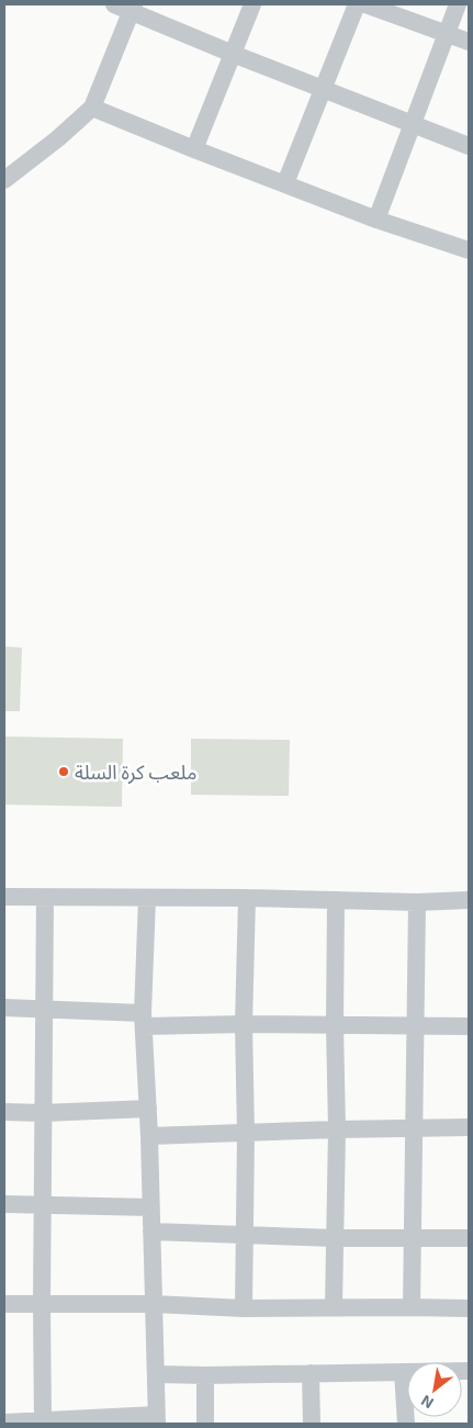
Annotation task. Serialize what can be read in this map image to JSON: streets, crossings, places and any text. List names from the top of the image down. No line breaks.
{"places":["ملعب كرة السلة"],"north":"bottom left"}
